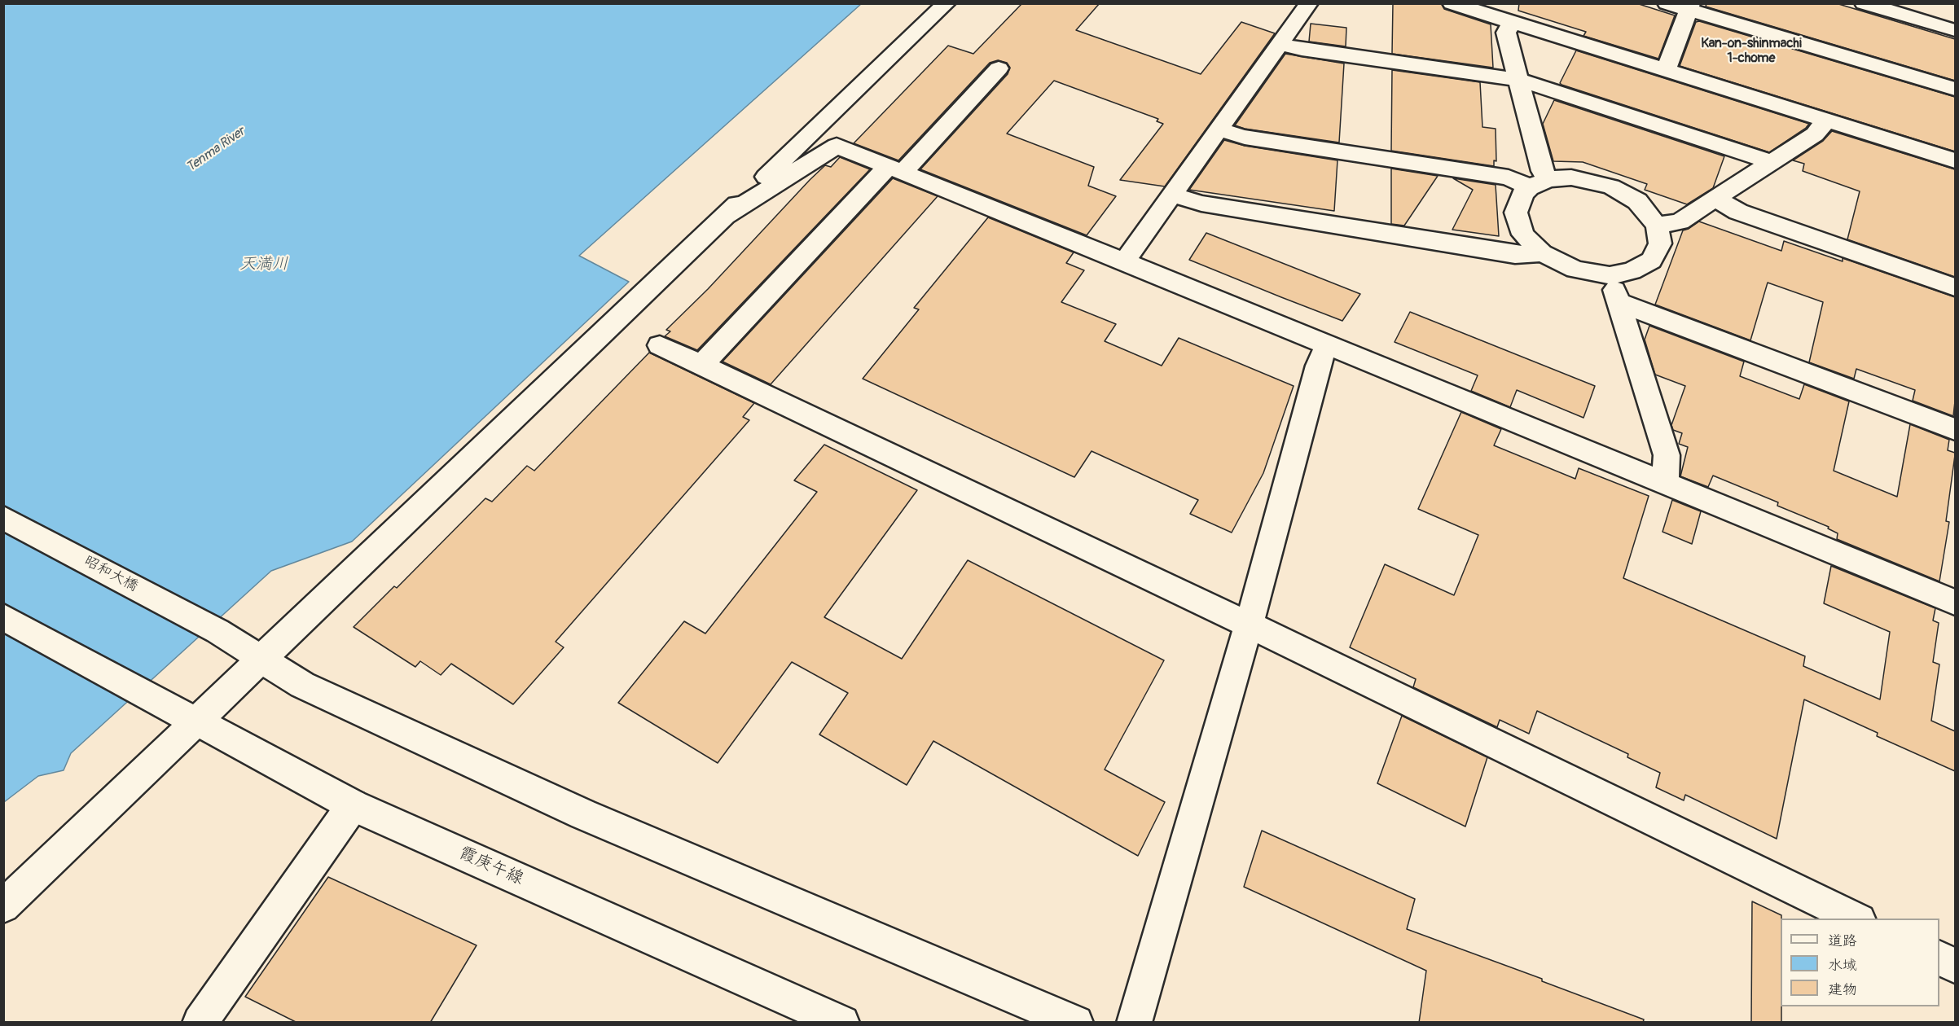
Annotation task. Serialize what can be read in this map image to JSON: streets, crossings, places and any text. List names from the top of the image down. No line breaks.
{"streets":{"street":["昭和大橋","霞庚午線"]},"districts":["Kan-on-shinmachi 1-chome"],"water":["Tenma River","天満川"],"legend":["道路","水域","建物"]}
